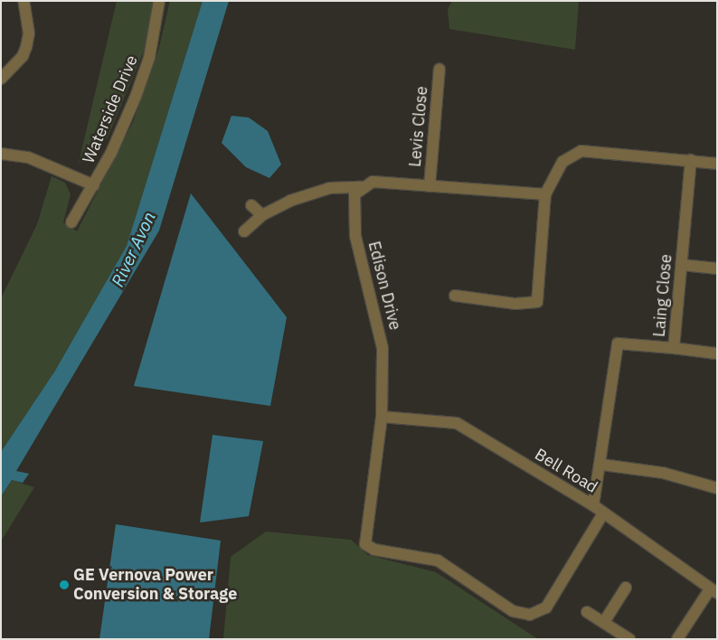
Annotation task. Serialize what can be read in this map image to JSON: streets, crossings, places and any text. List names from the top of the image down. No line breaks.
{"streets":{"street":["Waterside Drive","Levis Close","Edison Drive","Laing Close","Bell Road"]},"crossings":[["Edison Drive","Bell Road"],["Laing Close","Bell Road"]],"water":["River Avon"],"places":["GE Vernova Power Conversion & Storage"]}
